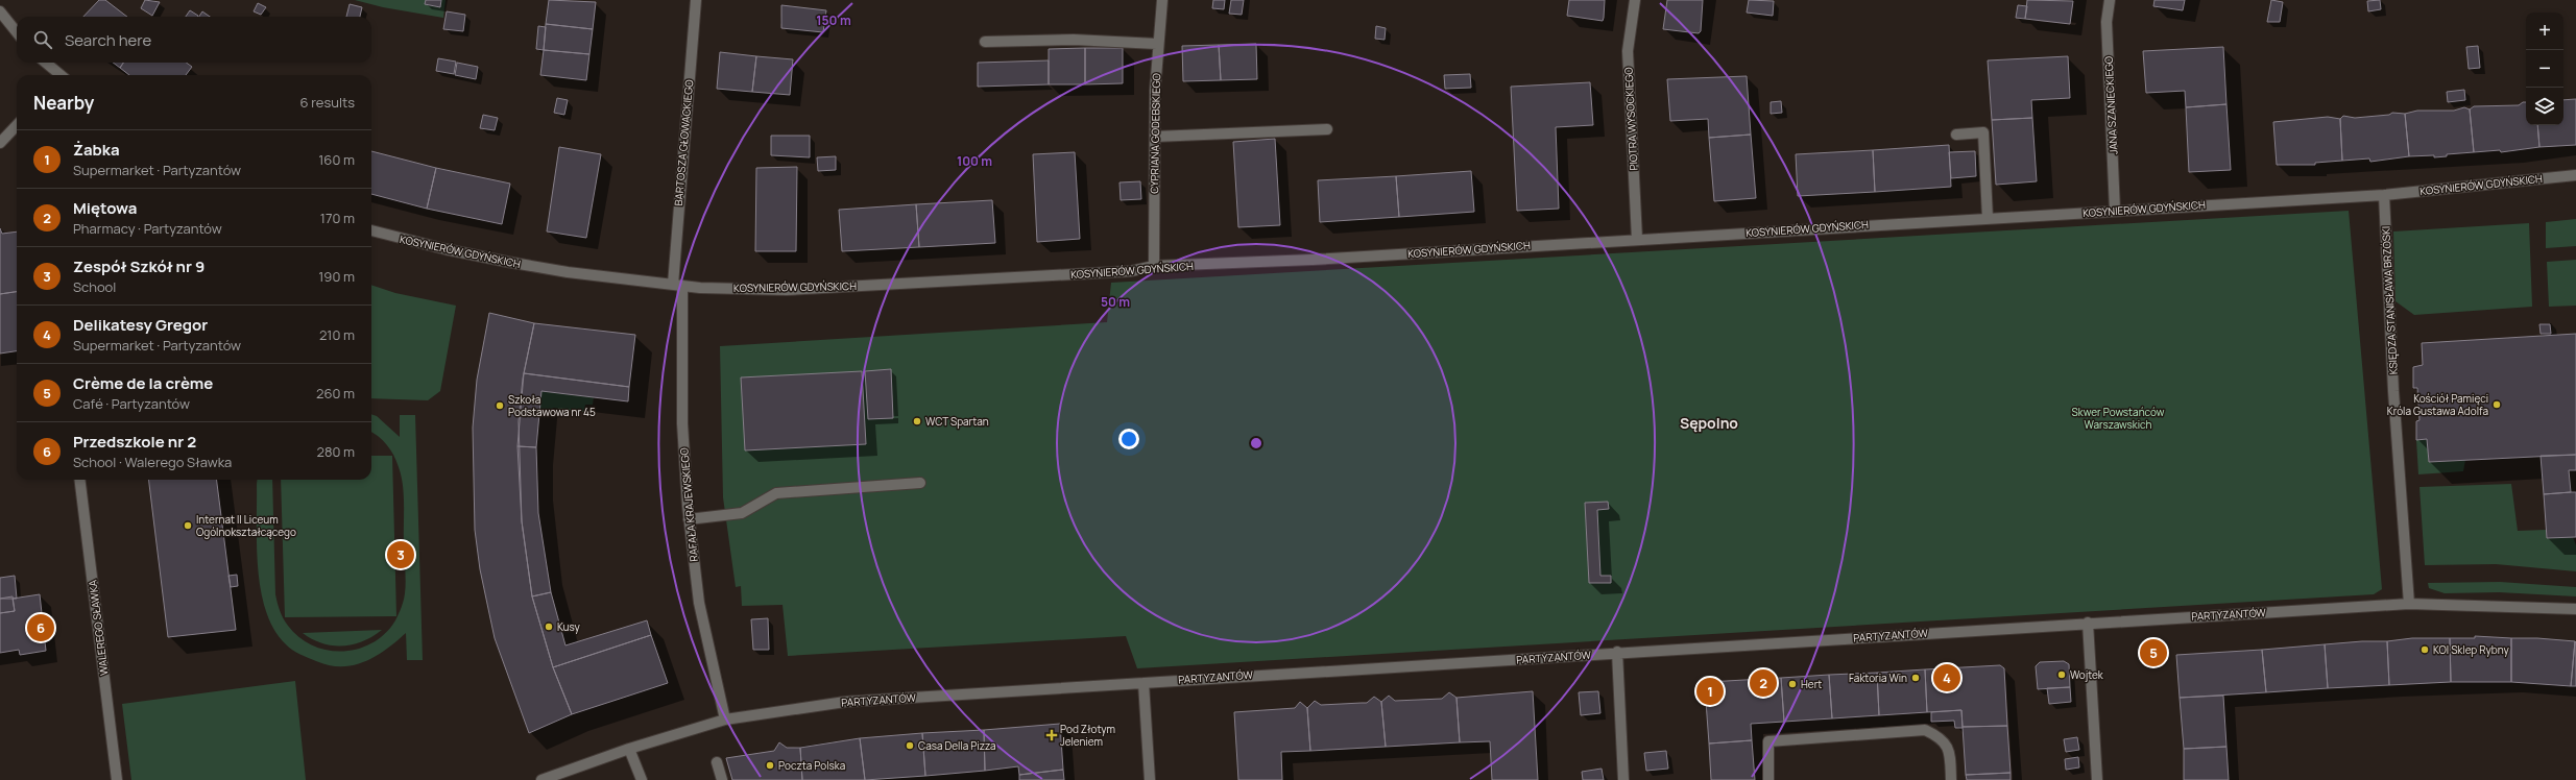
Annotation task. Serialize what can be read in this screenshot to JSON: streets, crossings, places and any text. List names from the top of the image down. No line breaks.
{"streets":{"street":["JANA SZANIECKIEGO","PIOTRA WYSOCKIEGO","CYPRIANA GODEBSKIEGO","BARTOSZA GŁOWACKIEGO","KOSYNIERÓW GDYŃSKICH","KSIĘDZA STANISŁAWA BRZÓSKI","RAFAŁA KRAJEWSKIEGO","PARTYZANTÓW","WALEREGO SŁAWKA"]},"crossings":[["JANA SZANIECKIEGO","KOSYNIERÓW GDYŃSKICH"],["PIOTRA WYSOCKIEGO","KOSYNIERÓW GDYŃSKICH"],["CYPRIANA GODEBSKIEGO","KOSYNIERÓW GDYŃSKICH"],["BARTOSZA GŁOWACKIEGO","KOSYNIERÓW GDYŃSKICH"],["BARTOSZA GŁOWACKIEGO","RAFAŁA KRAJEWSKIEGO"],["KOSYNIERÓW GDYŃSKICH","KSIĘDZA STANISŁAWA BRZÓSKI"],["KOSYNIERÓW GDYŃSKICH","RAFAŁA KRAJEWSKIEGO"],["KSIĘDZA STANISŁAWA BRZÓSKI","PARTYZANTÓW"],["RAFAŁA KRAJEWSKIEGO","PARTYZANTÓW"]],"districts":["Sępolno"],"parks":["Skwer Powstańców Warszawskich"],"places":{"other":["Kościół Pamięci Króla Gustawa Adolfa","Szkoła Podstawowa nr 45","WCT Spartan","Internat II Liceum Ogólnokształcącego","Kusy","KOI Sklep Rybny","Wojtek","Faktoria Win","Hert","Casa Della Pizza","Poczta Polska"],"health":["Pod Złotym Jeleniem"]},"page":{"map_buttons":["+","−"],"search":"Search here","heading":["Nearby","6 results"],"list":[{"mark":"1","name":"Żabka","note":"Supermarket · Partyzantów","value":"160 m"},{"mark":"2","name":"Miętowa","note":"Pharmacy · Partyzantów","value":"170 m"},{"mark":"3","name":"Zespół Szkół nr 9","note":"School","value":"190 m"},{"mark":"4","name":"Delikatesy Gregor","note":"Supermarket · Partyzantów","value":"210 m"},{"mark":"5","name":"Crème de la crème","note":"Café · Partyzantów","value":"260 m"},{"mark":"6","name":"Przedszkole nr 2","note":"School · Walerego Sławka","value":"280 m"}],"pins":["3","6","5","4","2","1"]},"rings":["150 m","100 m","50 m"]}
